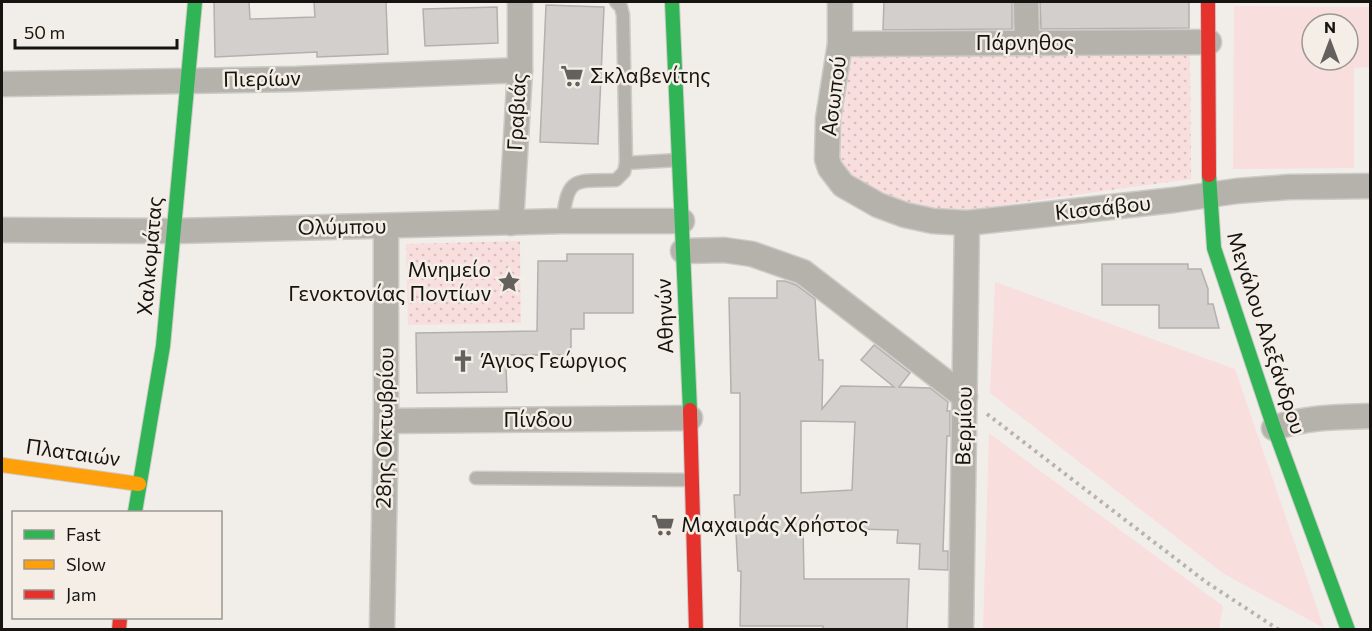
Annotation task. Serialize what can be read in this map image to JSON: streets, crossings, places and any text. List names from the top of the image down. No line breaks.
{"streets":{"street":["Πάρνηθος","Πιερίων","Ασωπού","Γραβιάς","Κισσάβου","Ολύμπου","Χαλκομάτας","Αθηνών","Μεγάλου Αλεξάνδρου","Πίνδου","Βερμίου","28ης Οκτωβρίου","Πλαταιών"]},"crossings":[["Πάρνηθος","Ασωπού"],["Πάρνηθος","Μεγάλου Αλεξάνδρου"],["Πιερίων","Γραβιάς"],["Πιερίων","Χαλκομάτας"],["Ασωπού","Κισσάβου"],["Γραβιάς","Ολύμπου"],["Κισσάβου","Μεγάλου Αλεξάνδρου"],["Κισσάβου","Βερμίου"],["Ολύμπου","Χαλκομάτας"],["Ολύμπου","Αθηνών"],["Ολύμπου","28ης Οκτωβρίου"],["Χαλκομάτας","Πλαταιών"],["Αθηνών","Πίνδου"],["Πίνδου","28ης Οκτωβρίου"]],"places":{"supermarket":["Σκλαβενίτης","Μαχαιράς Χρήστος"],"place":["Μνημείο Γενοκτονίας Ποντίων"],"church":["Άγιος Γεώργιος"]},"legend":["Fast","Slow","Jam"],"scale_bar":"50 m","north":"top"}
